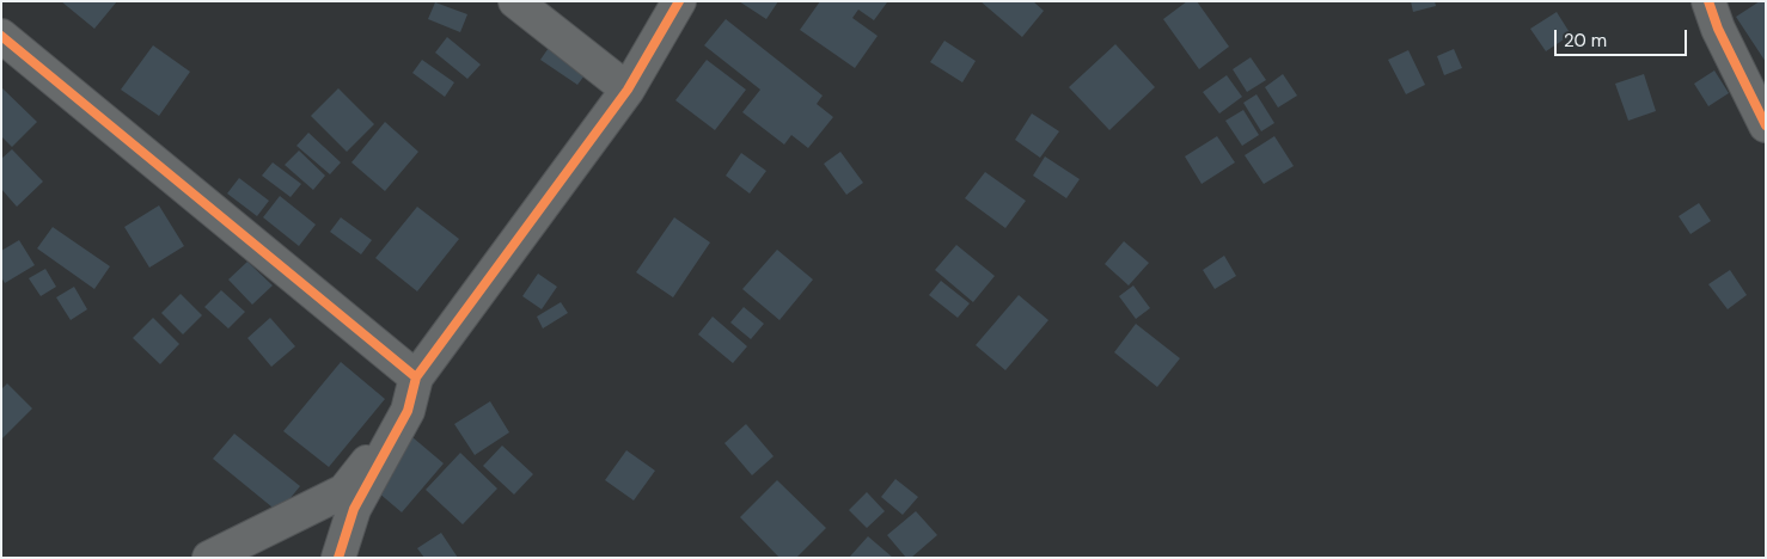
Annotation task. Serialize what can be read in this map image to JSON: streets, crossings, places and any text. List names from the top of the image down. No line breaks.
{"scale_bar":"20 m"}
